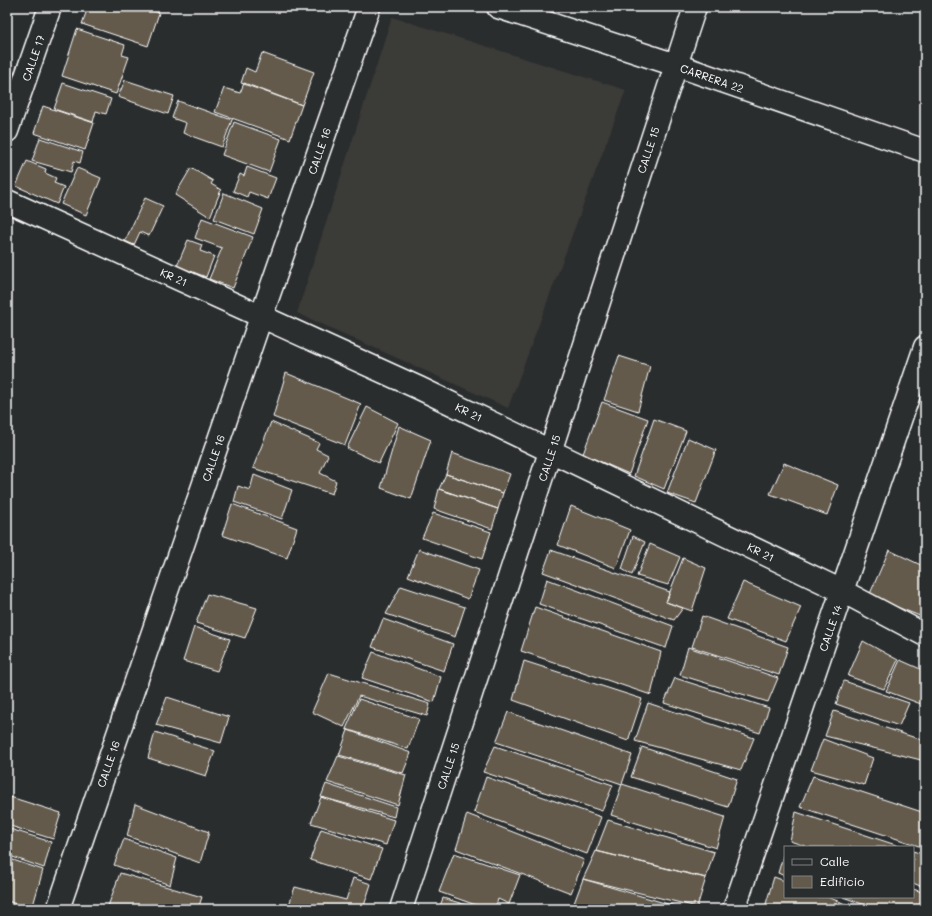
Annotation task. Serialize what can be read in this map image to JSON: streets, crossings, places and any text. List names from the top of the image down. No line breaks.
{"streets":{"street":["CALLE 17","CARRERA 22","CALLE 15","CALLE 16","KR 21","CALLE 14"]},"crossings":[["CARRERA 22","CALLE 15"],["CALLE 15","KR 21"],["CALLE 16","KR 21"],["KR 21","CALLE 14"]],"legend":["Calle","Edificio"]}
